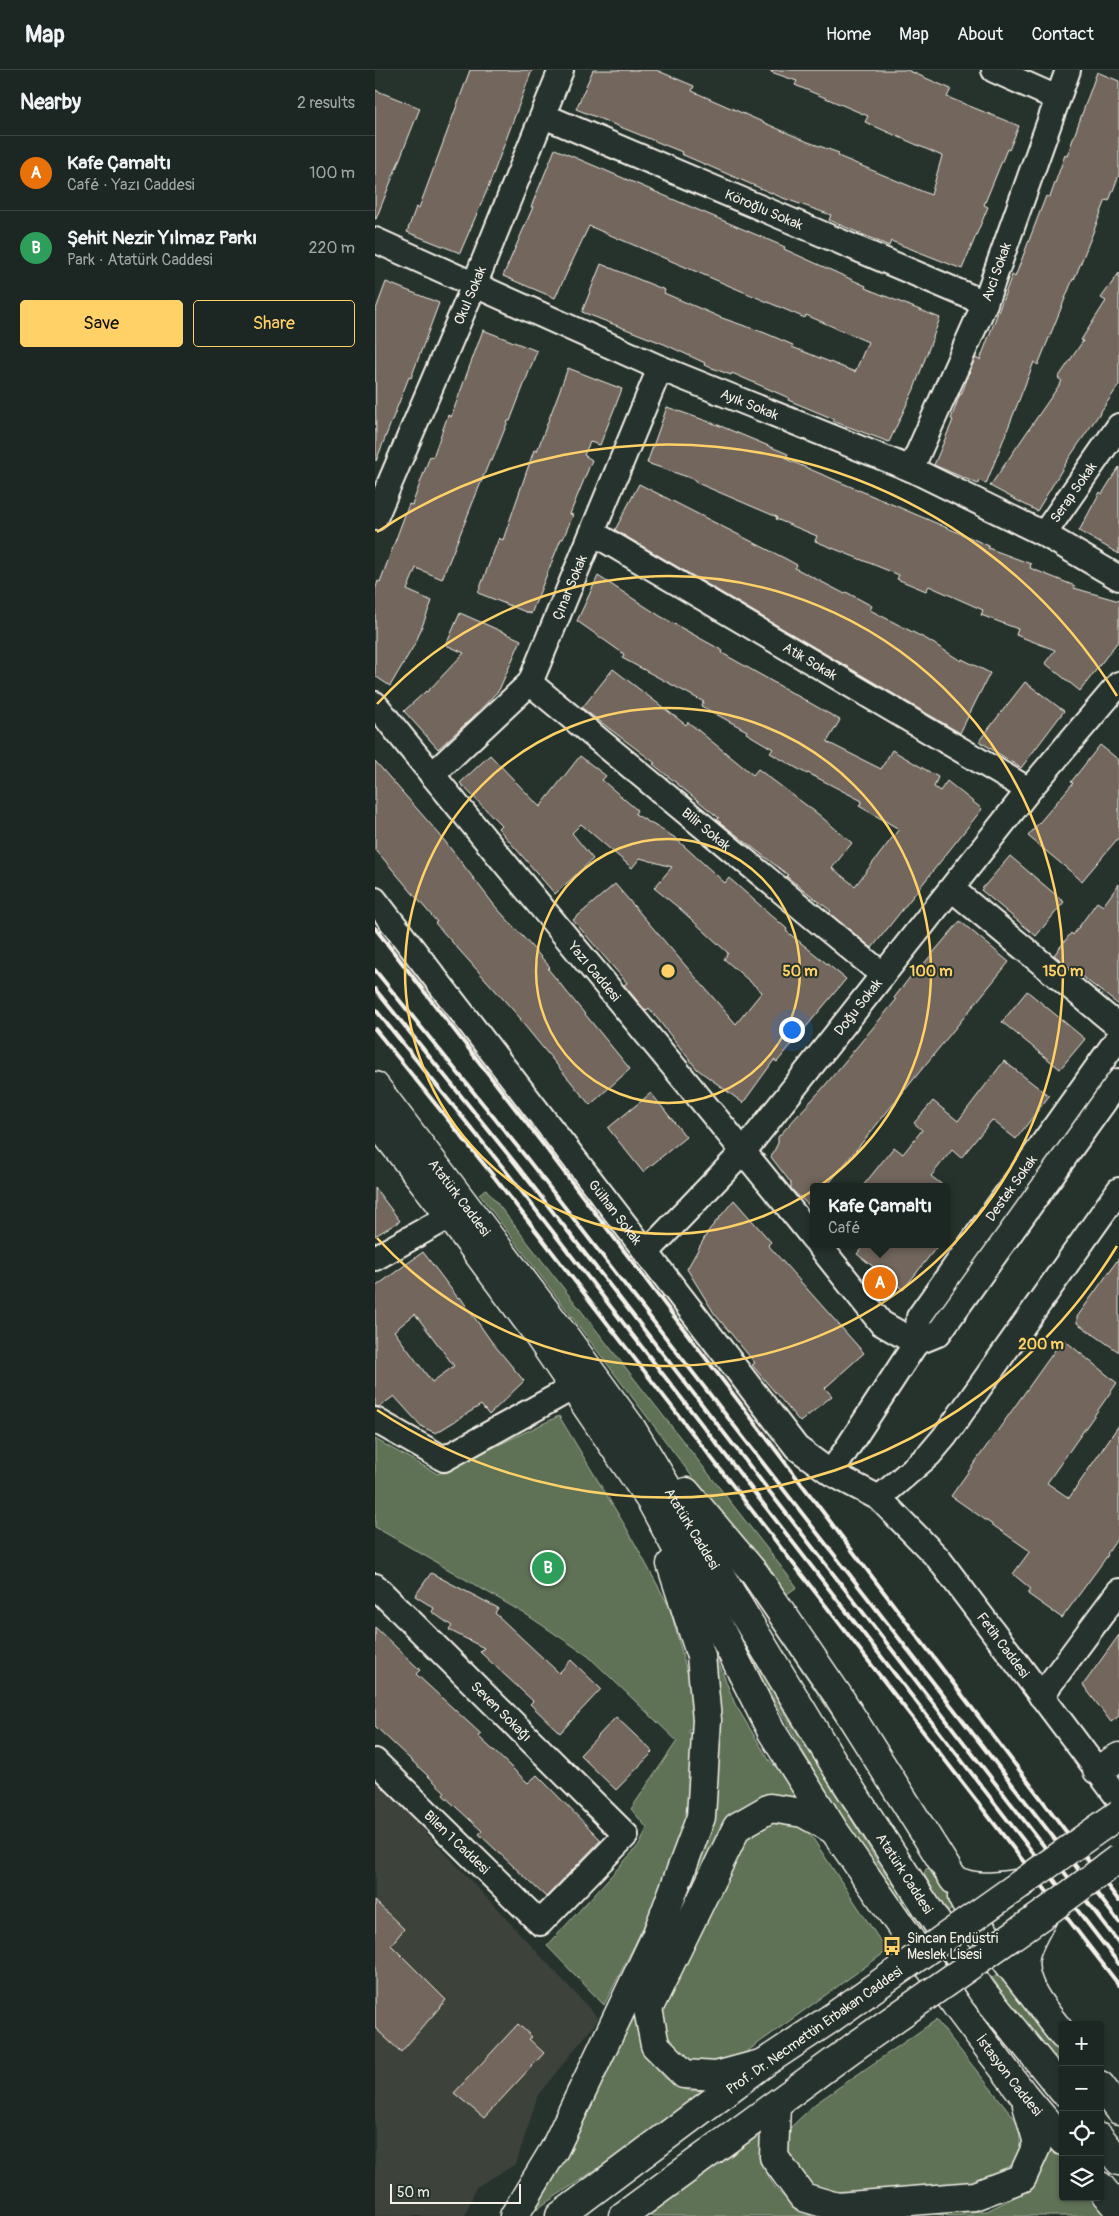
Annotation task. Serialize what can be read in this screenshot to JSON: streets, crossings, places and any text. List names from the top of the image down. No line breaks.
{"streets":{"main road":["Atatürk Caddesi","Prof. Dr. Necmettin Erbakan Caddesi","İstasyon Caddesi"],"street":["Köroğlu Sokak","Avci Sokak","Okul Sokak","Ayık Sokak","Serap Sokak","Çınar Sokak","Atik Sokak","Bilir Sokak","Yazı Caddesi","Doğu Sokak","Destek Sokak","Gülhan Sokak","Fetih Caddesi","Seven Sokağı","Bilen 1 Caddesi"]},"crossings":[["Köroğlu Sokak","Avci Sokak"],["Köroğlu Sokak","Okul Sokak"],["Avci Sokak","Ayık Sokak"],["Okul Sokak","Ayık Sokak"],["Ayık Sokak","Serap Sokak"],["Ayık Sokak","Çınar Sokak"],["Çınar Sokak","Atik Sokak"],["Çınar Sokak","Bilir Sokak"],["Çınar Sokak","Yazı Caddesi"],["Atik Sokak","Doğu Sokak"],["Bilir Sokak","Doğu Sokak"],["Yazı Caddesi","Doğu Sokak"],["Doğu Sokak","Gülhan Sokak"],["Destek Sokak","Gülhan Sokak"],["Atatürk Caddesi","İstasyon Caddesi"],["Gülhan Sokak","Fetih Caddesi"],["Seven Sokağı","Bilen 1 Caddesi"]],"places":{"bus stop":["Sincan Endüstri Meslek Lisesi"]},"scale_bar":"50 m","page":{"header":"Map","nav":["Home","Map","About","Contact"],"heading":["Nearby","2 results"],"list":[{"mark":"A","name":"Kafe Çamaltı","note":"Café · Yazı Caddesi","value":"100 m"},{"mark":"B","name":"Şehit Nezir Yılmaz Parkı","note":"Park · Atatürk Caddesi","value":"220 m"}],"buttons":["Save","Share"],"popup":["Kafe Çamaltı","Café"],"pins":["A","B"],"map_buttons":["+","−"],"scale":"50 m"},"rings":["50 m","100 m","150 m","200 m"]}
